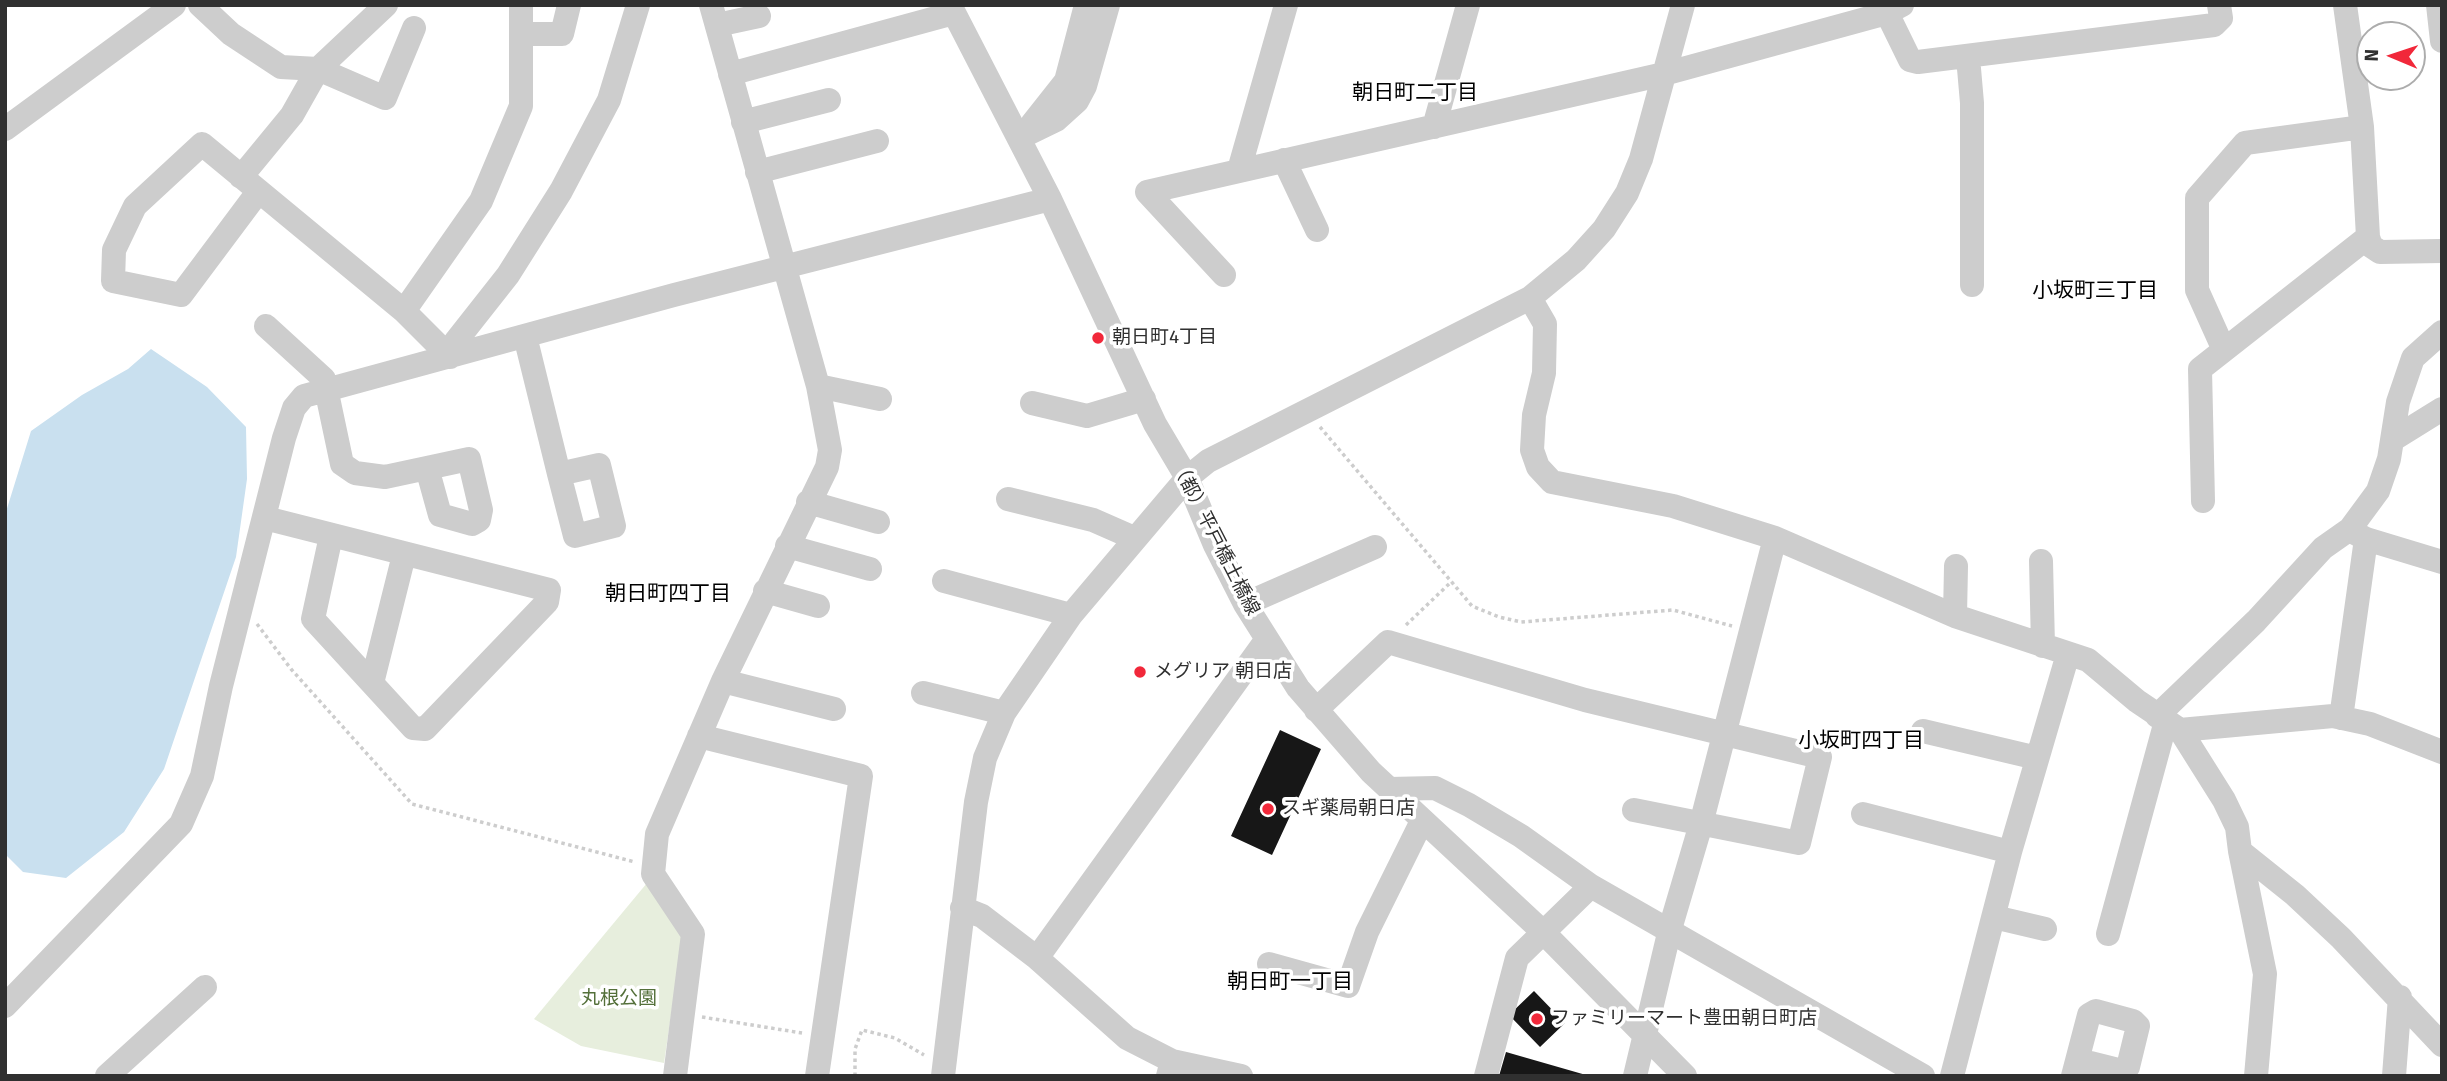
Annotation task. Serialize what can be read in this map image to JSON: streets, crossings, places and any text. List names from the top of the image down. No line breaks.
{"streets":{"street":["（都）平戸橋土橋線"]},"districts":["朝日町二丁目","小坂町三丁目","朝日町四丁目","小坂町四丁目","朝日町一丁目"],"parks":["丸根公園"],"places":["朝日町4丁目","メグリア 朝日店","スギ薬局朝日店","ファミリーマート豊田朝日町店"],"north":"left"}
